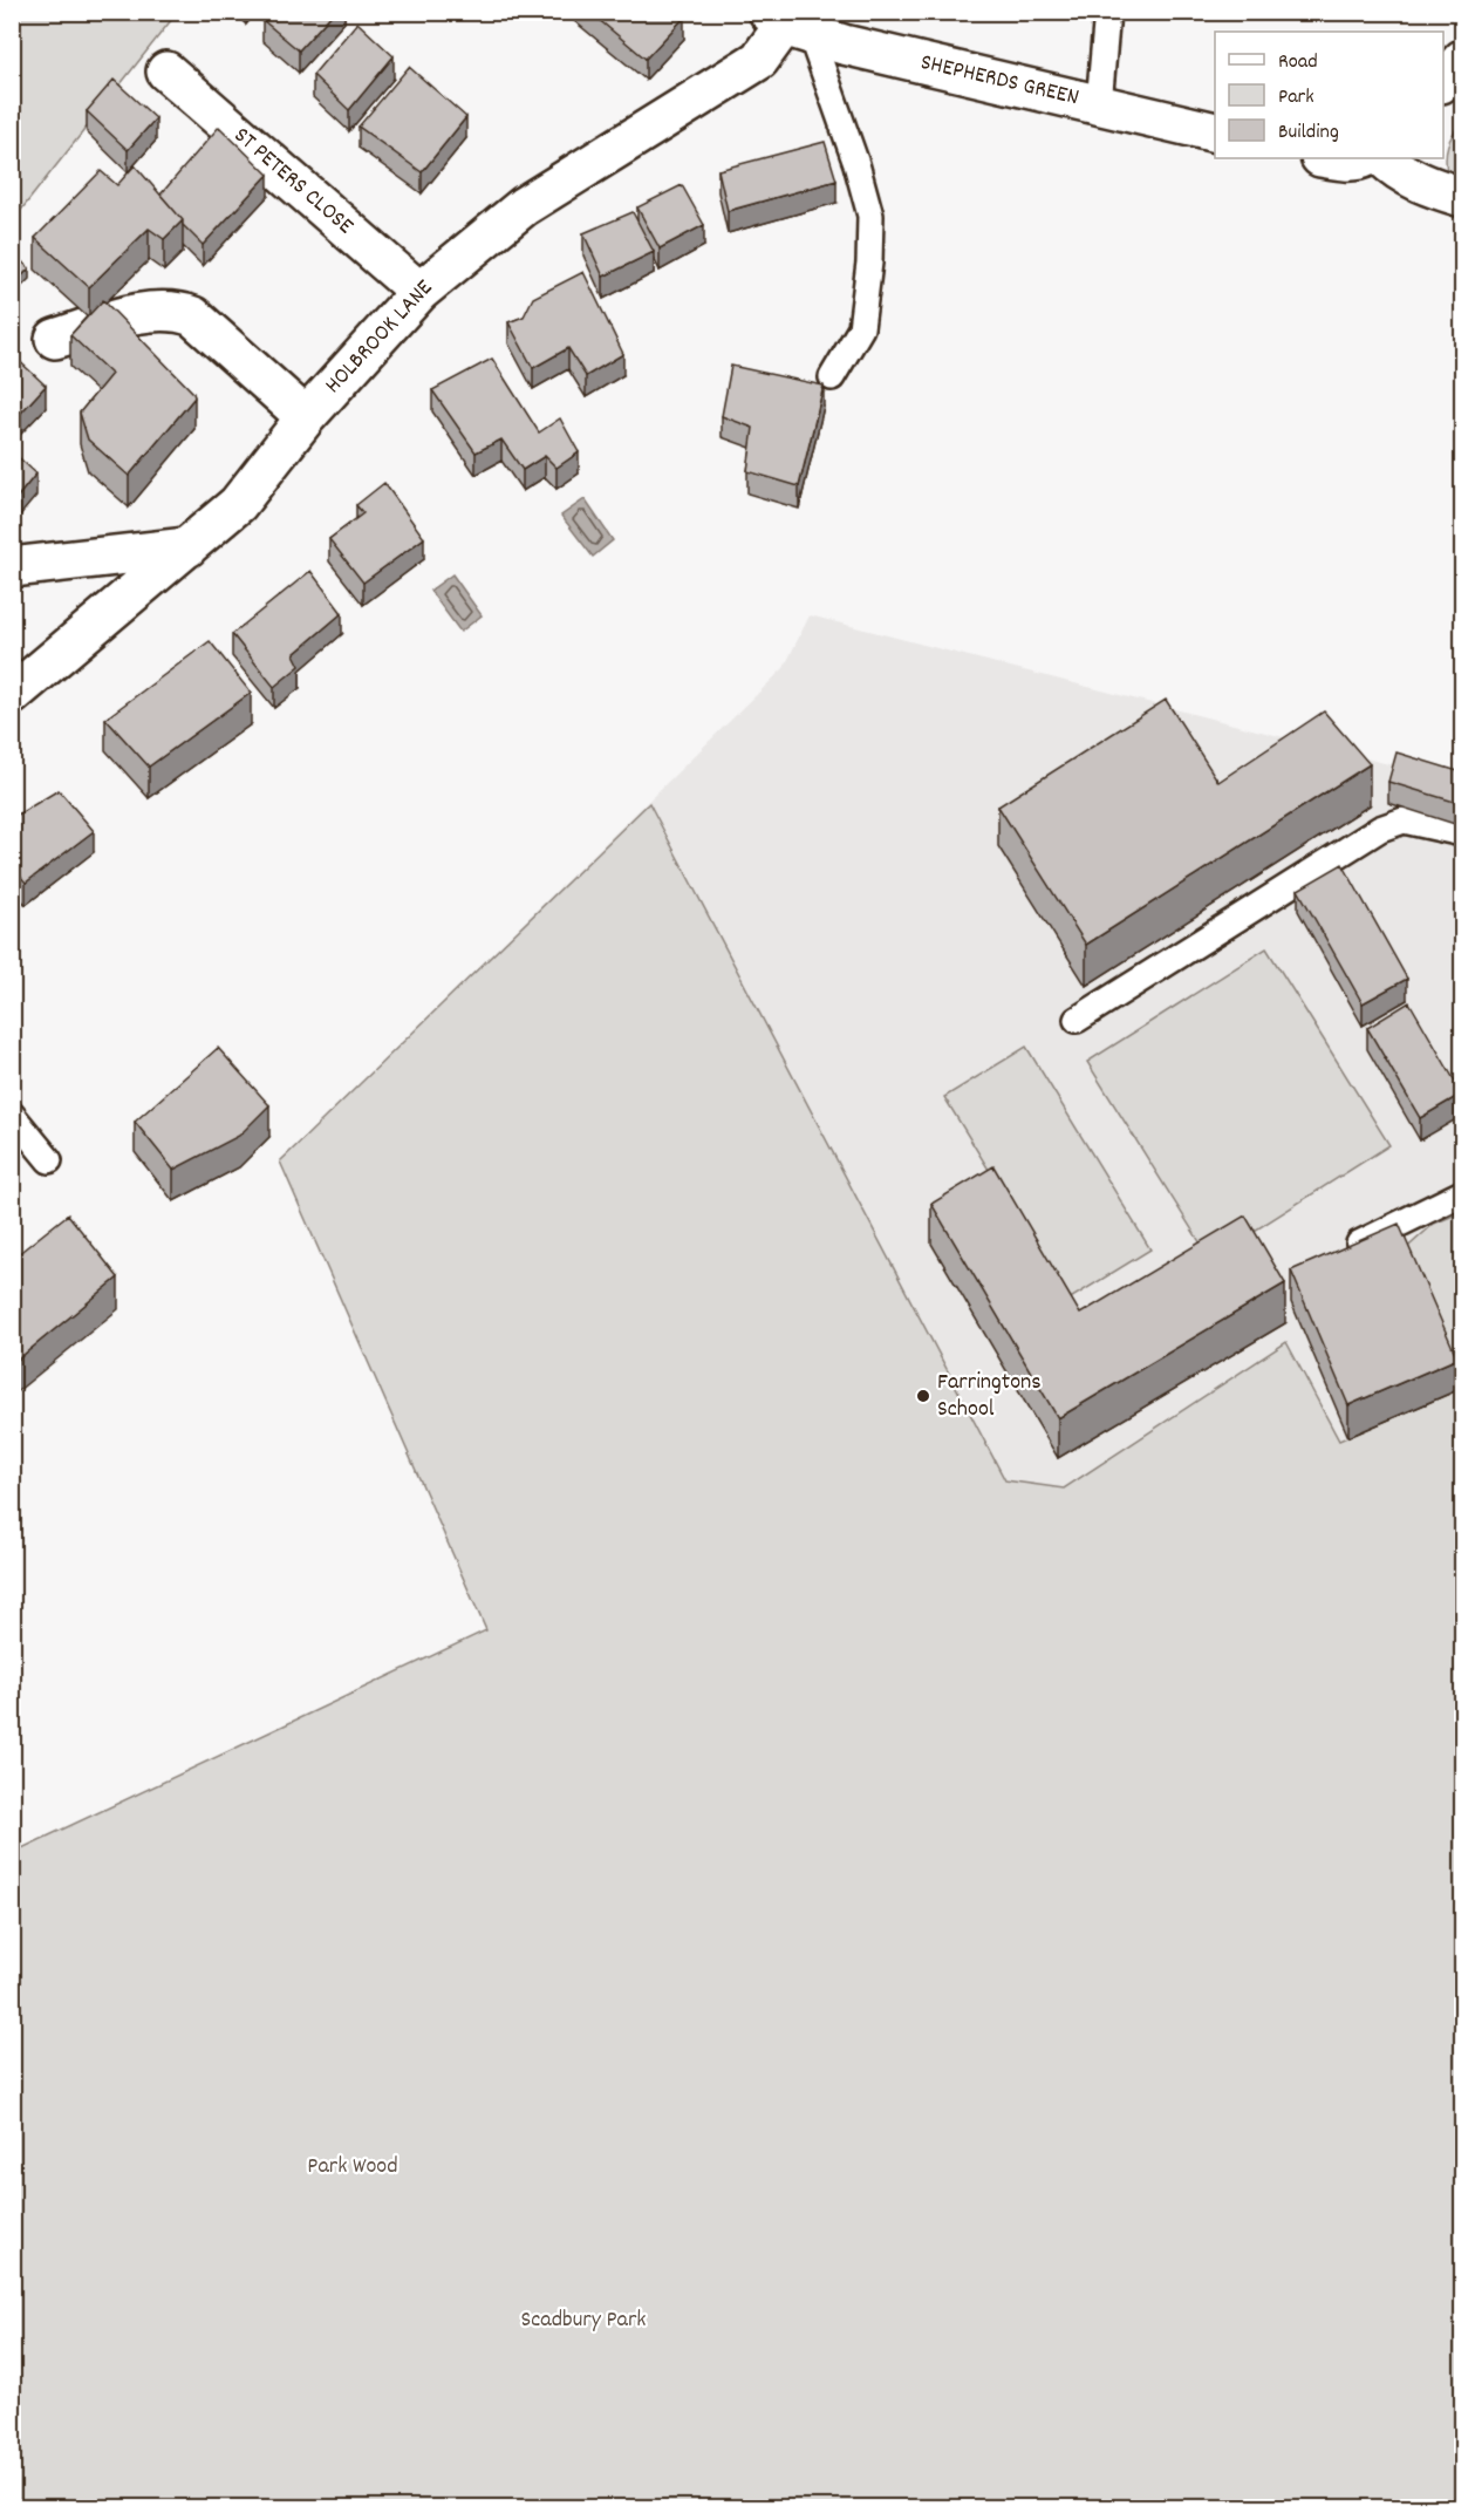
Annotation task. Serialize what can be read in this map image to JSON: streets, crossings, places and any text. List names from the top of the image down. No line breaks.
{"streets":{"street":["SHEPHERDS GREEN","ST PETERS CLOSE","HOLBROOK LANE"]},"crossings":[["SHEPHERDS GREEN","HOLBROOK LANE"],["ST PETERS CLOSE","HOLBROOK LANE"]],"parks":["Park Wood","Scadbury Park"],"places":["Farringtons School"],"legend":["Road","Park","Building"]}
